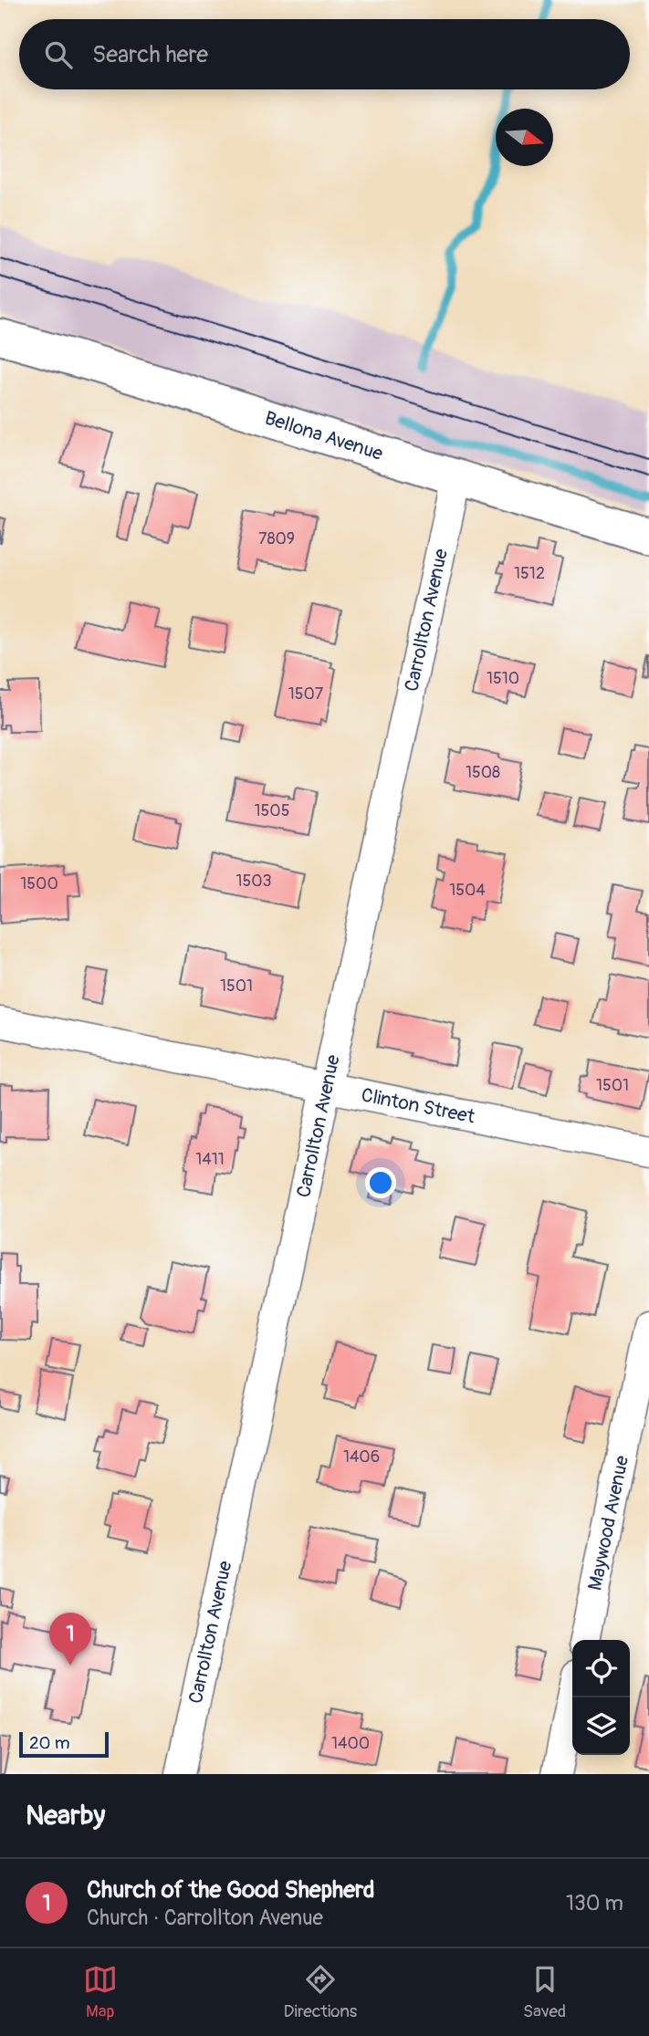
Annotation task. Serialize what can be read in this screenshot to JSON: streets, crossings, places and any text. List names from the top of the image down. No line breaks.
{"streets":{"street":["Bellona Avenue","Carrollton Avenue","Clinton Street","Maywood Avenue"]},"crossings":[["Bellona Avenue","Carrollton Avenue"],["Carrollton Avenue","Clinton Street"]],"house_numbers":["7809","1512","1510","1507","1508","1505","1503","1500","1504","1501","1501","1411","1406","1400"],"scale_bar":"20 m","north":"right","page":{"search":"Search here","pins":"1","scale":"20 m","heading":"Nearby","list":[{"mark":"1","name":"Church of the Good Shepherd","note":"Church · Carrollton Avenue","value":"130 m"}],"nav":["Map","Directions","Saved"]}}
